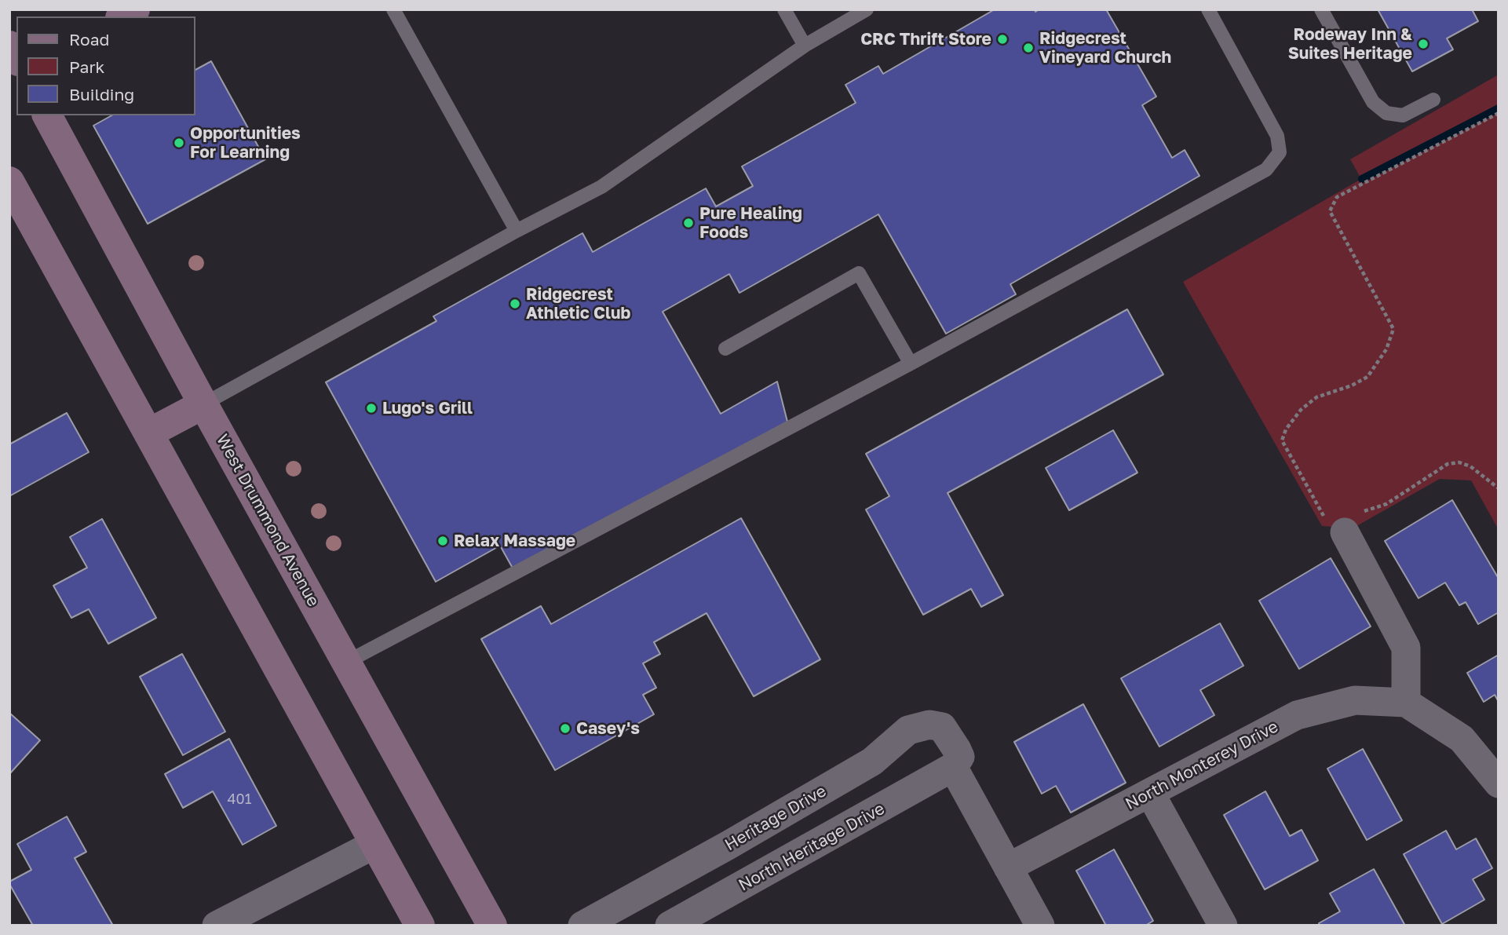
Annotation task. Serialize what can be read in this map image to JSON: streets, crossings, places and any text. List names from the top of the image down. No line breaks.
{"streets":{"main road":["West Drummond Avenue"],"street":["North Monterey Drive","Heritage Drive","North Heritage Drive"]},"crossings":[["Heritage Drive","North Heritage Drive"]],"places":["CRC Thrift Store","Rodeway Inn & Suites Heritage","Ridgecrest Vineyard Church","Opportunities For Learning","Pure Healing Foods","Ridgecrest Athletic Club","Lugo's Grill","Relax Massage","Casey's"],"house_numbers":["401"],"legend":["Road","Park","Building"]}
